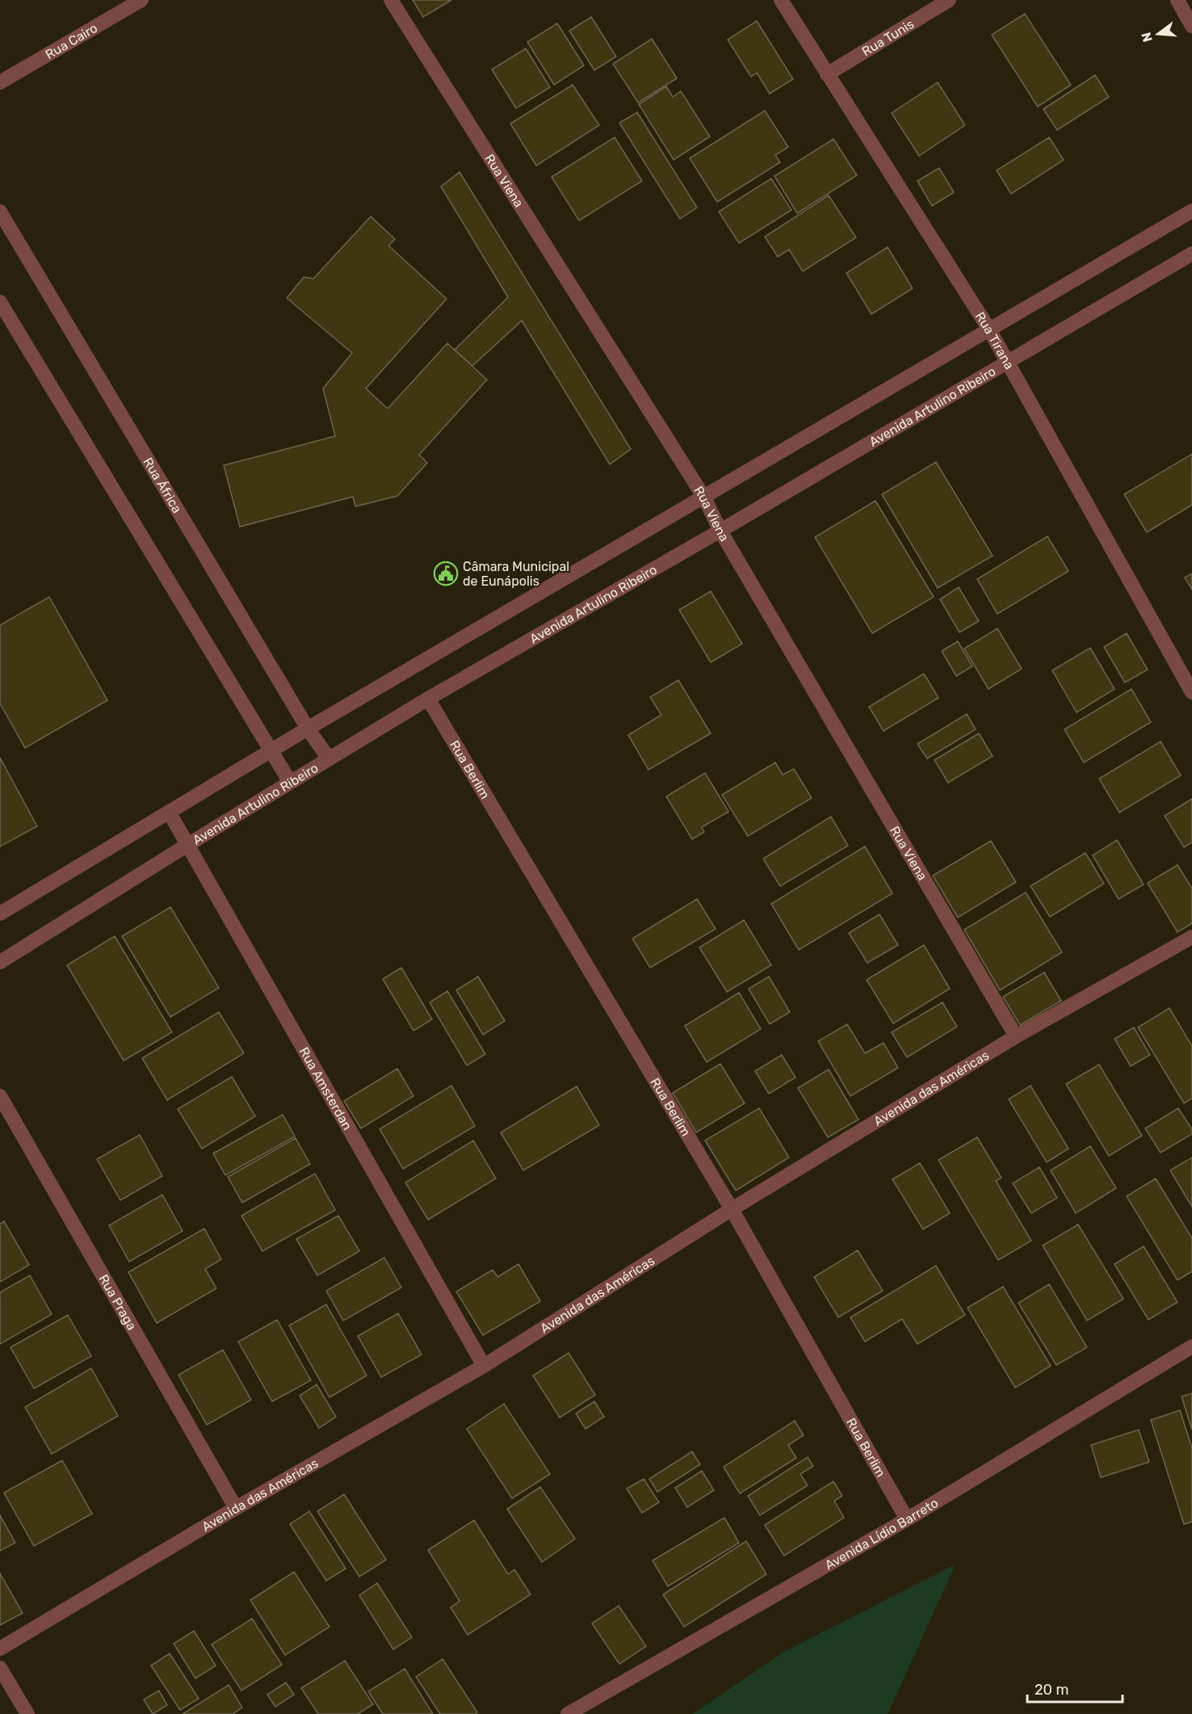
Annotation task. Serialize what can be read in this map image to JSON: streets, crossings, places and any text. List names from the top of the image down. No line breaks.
{"streets":{"street":["Rua Tunis","Rua Cairo","Rua Viena","Rua Tirana","Avenida Artulino Ribeiro","Rua África","Rua Berlim","Avenida das Américas","Rua Amsterdan","Rua Praga","Avenida Lídio Barreto"]},"crossings":[["Rua Tunis","Rua Tirana"],["Rua Viena","Avenida Artulino Ribeiro"],["Rua Viena","Avenida das Américas"],["Rua Tirana","Avenida Artulino Ribeiro"],["Avenida Artulino Ribeiro","Rua África"],["Avenida Artulino Ribeiro","Rua Berlim"],["Avenida Artulino Ribeiro","Rua Amsterdan"],["Rua Berlim","Avenida das Américas"],["Rua Berlim","Avenida Lídio Barreto"],["Avenida das Américas","Rua Amsterdan"],["Avenida das Américas","Rua Praga"]],"places":{"public building":["Câmara Municipal de Eunápolis"]},"scale_bar":"20 m","north":"left"}
